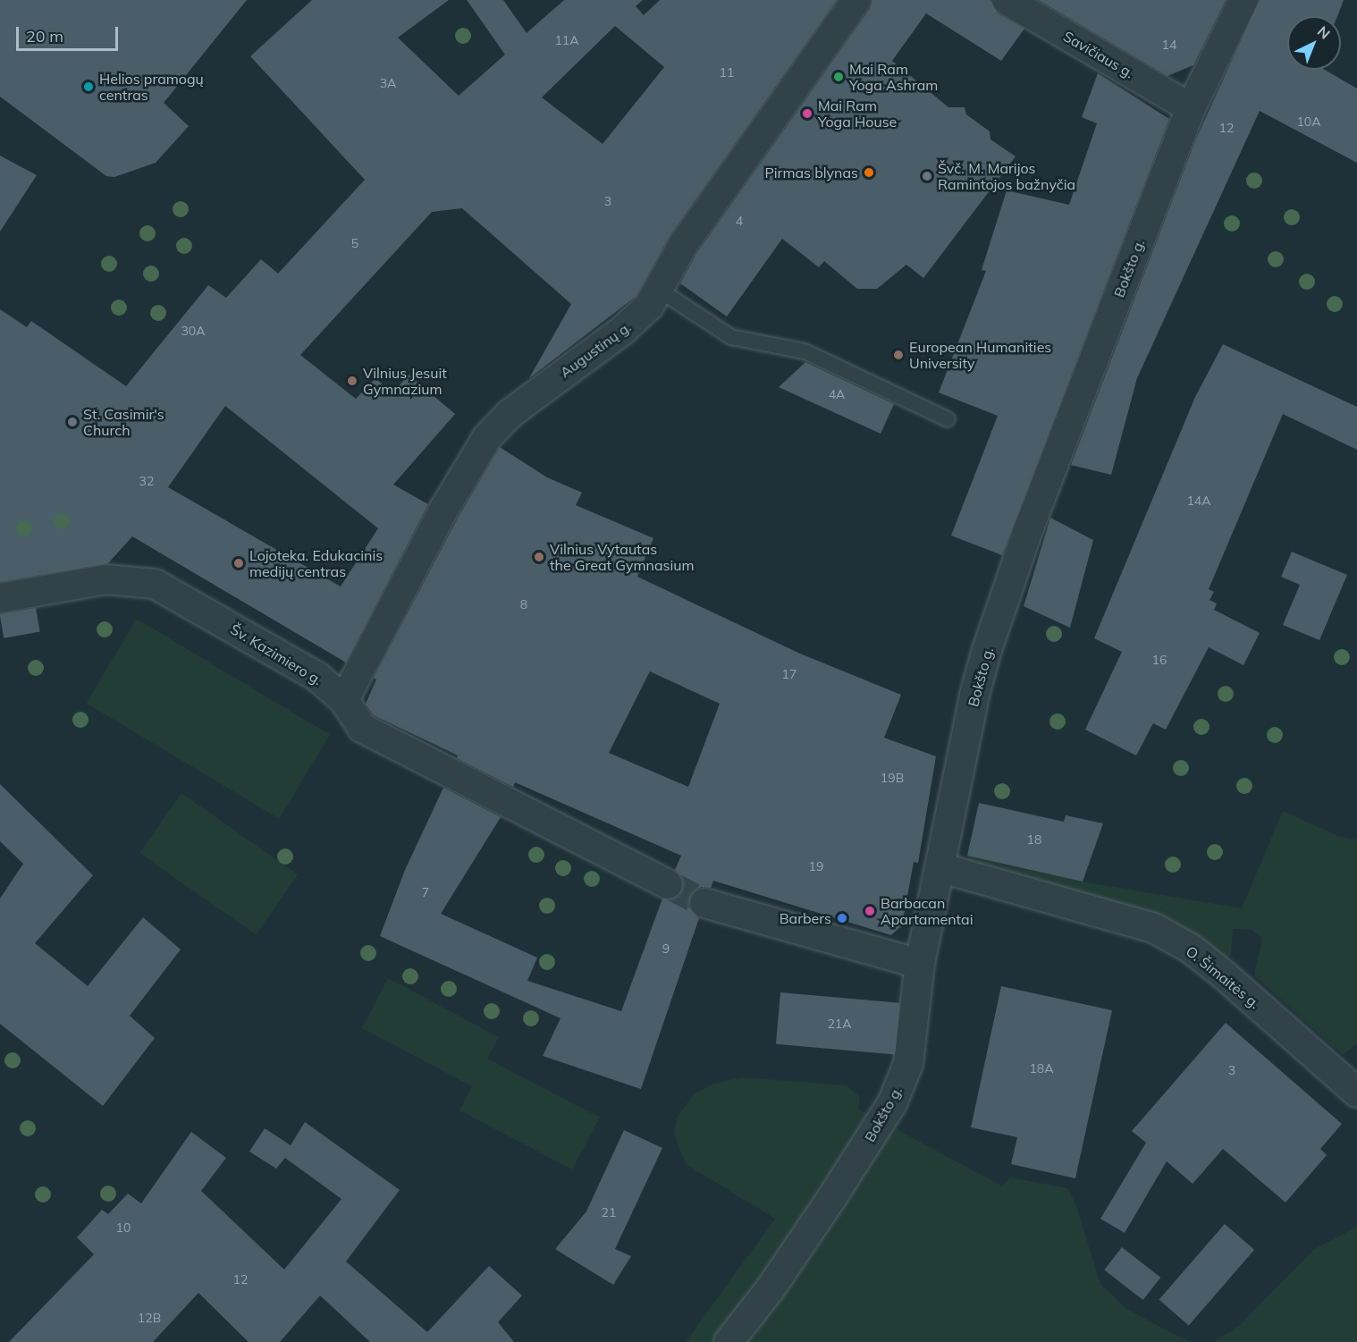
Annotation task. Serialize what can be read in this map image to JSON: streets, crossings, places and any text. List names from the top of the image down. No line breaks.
{"streets":{"street":["Savičiaus g.","Bokšto g.","Augustinų g.","Šv. Kazimiero g.","O. Šimaitės g."]},"crossings":[["Savičiaus g.","Bokšto g."],["Bokšto g.","O. Šimaitės g."],["Augustinų g.","Šv. Kazimiero g."]],"places":["Mai Ram Yoga Ashram","Helios pramogų centras","Mai Ram Yoga House","Pirmas blynas","Švč. M. Marijos Ramintojos bažnyčia","European Humanities University","Vilnius Jesuit Gymnazium","St. Casimir's Church","Vilnius Vytautas the Great Gymnasium","Lojoteka. Edukacinis medijų centras","Barbacan Apartamentai","Barbers"],"house_numbers":["11A","14","11","3A","10A","12","3","4","5","30A","4A","32","14A","8","16","17","19B","18","19","7","9","21A","18A","3","21","10","12","12B"],"scale_bar":"20 m","north":"top right"}
